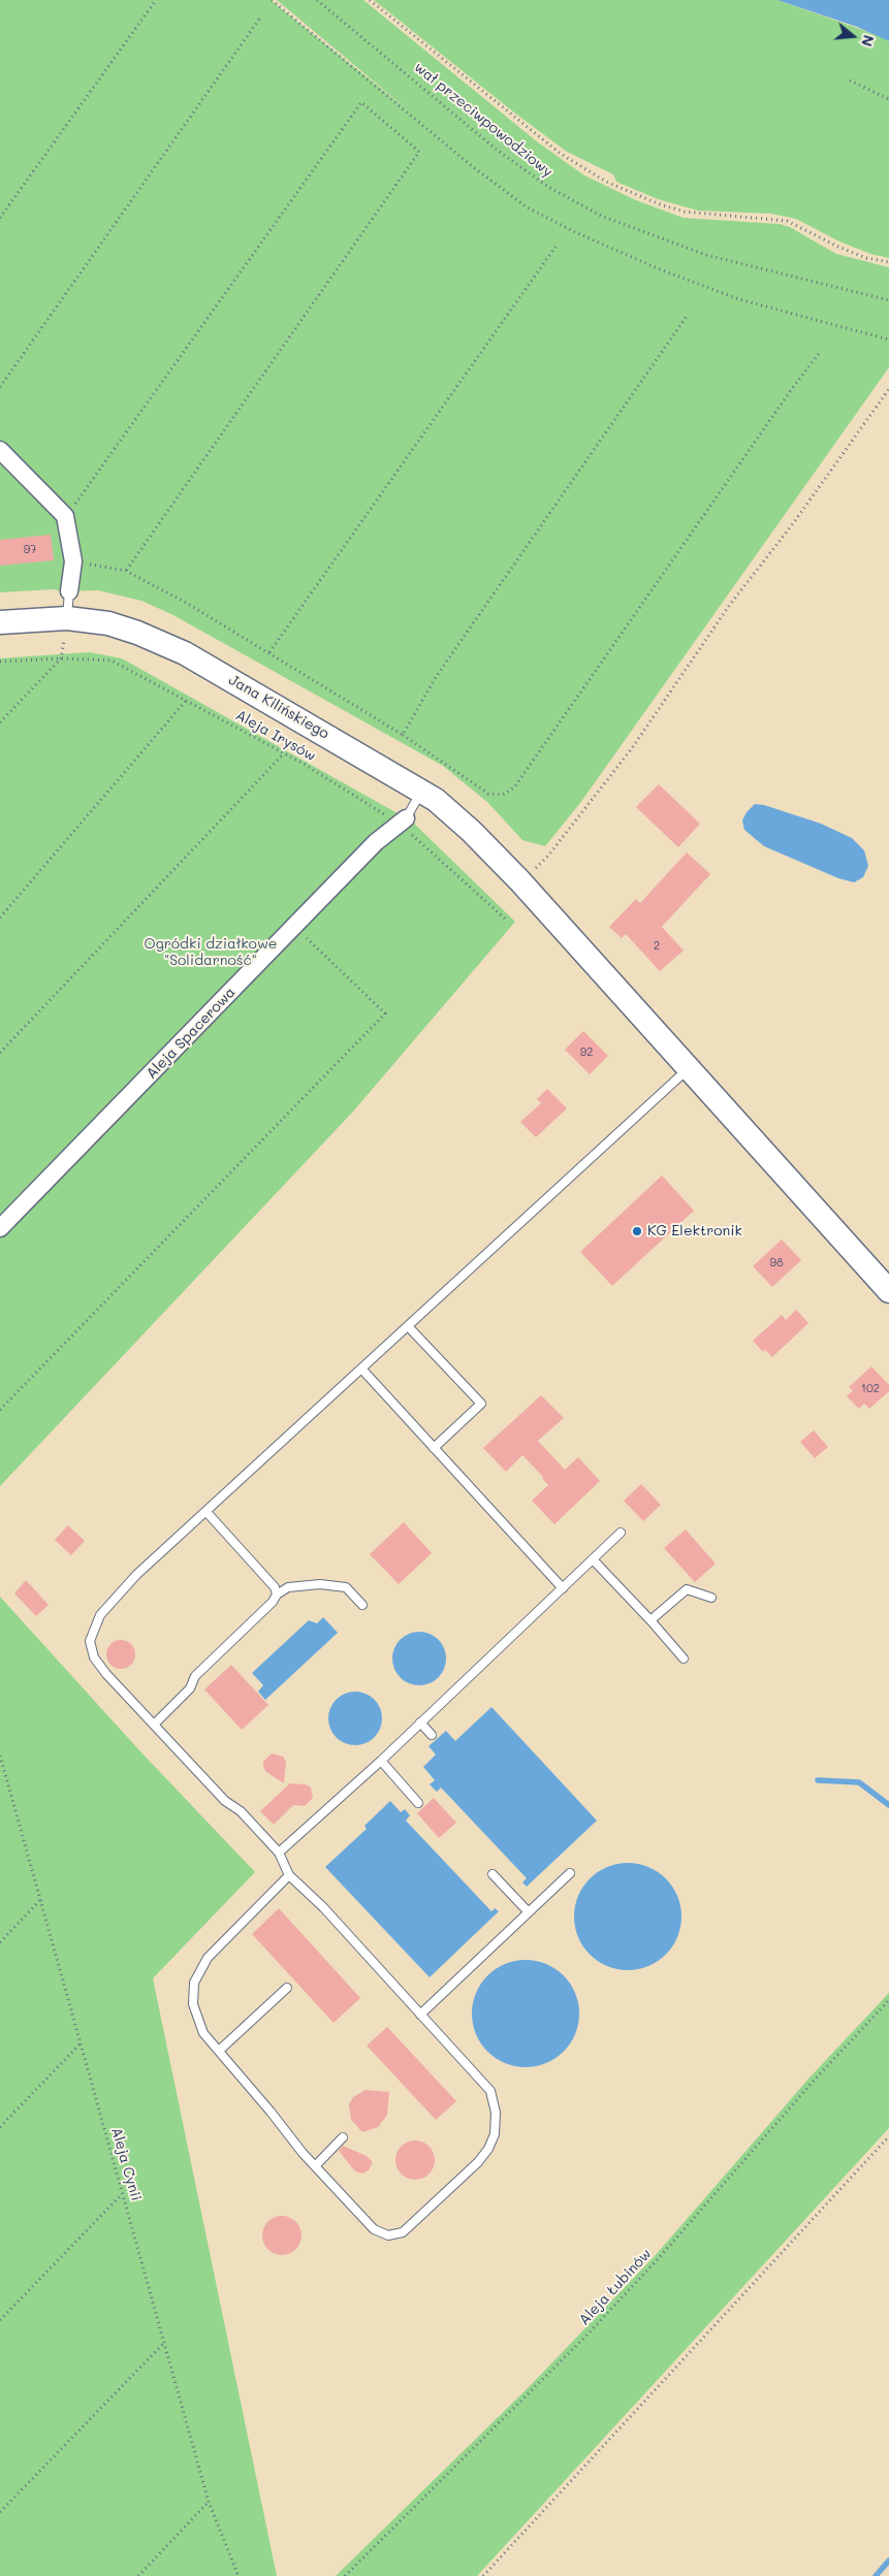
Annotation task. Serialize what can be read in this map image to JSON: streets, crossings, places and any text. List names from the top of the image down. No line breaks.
{"streets":{"street":["Jana Kilińskiego","Aleja Spacerowa"],"path":["wał przeciwpowodziowy","Aleja Irysów","Aleja Cynii","Aleja Łubinów"]},"crossings":[["Aleja Irysów","Aleja Spacerowa"]],"parks":["Ogródki działkowe \"Solidarność\""],"places":["KG Elektronik"],"house_numbers":["97","2","92","98","102"],"north":"right"}
